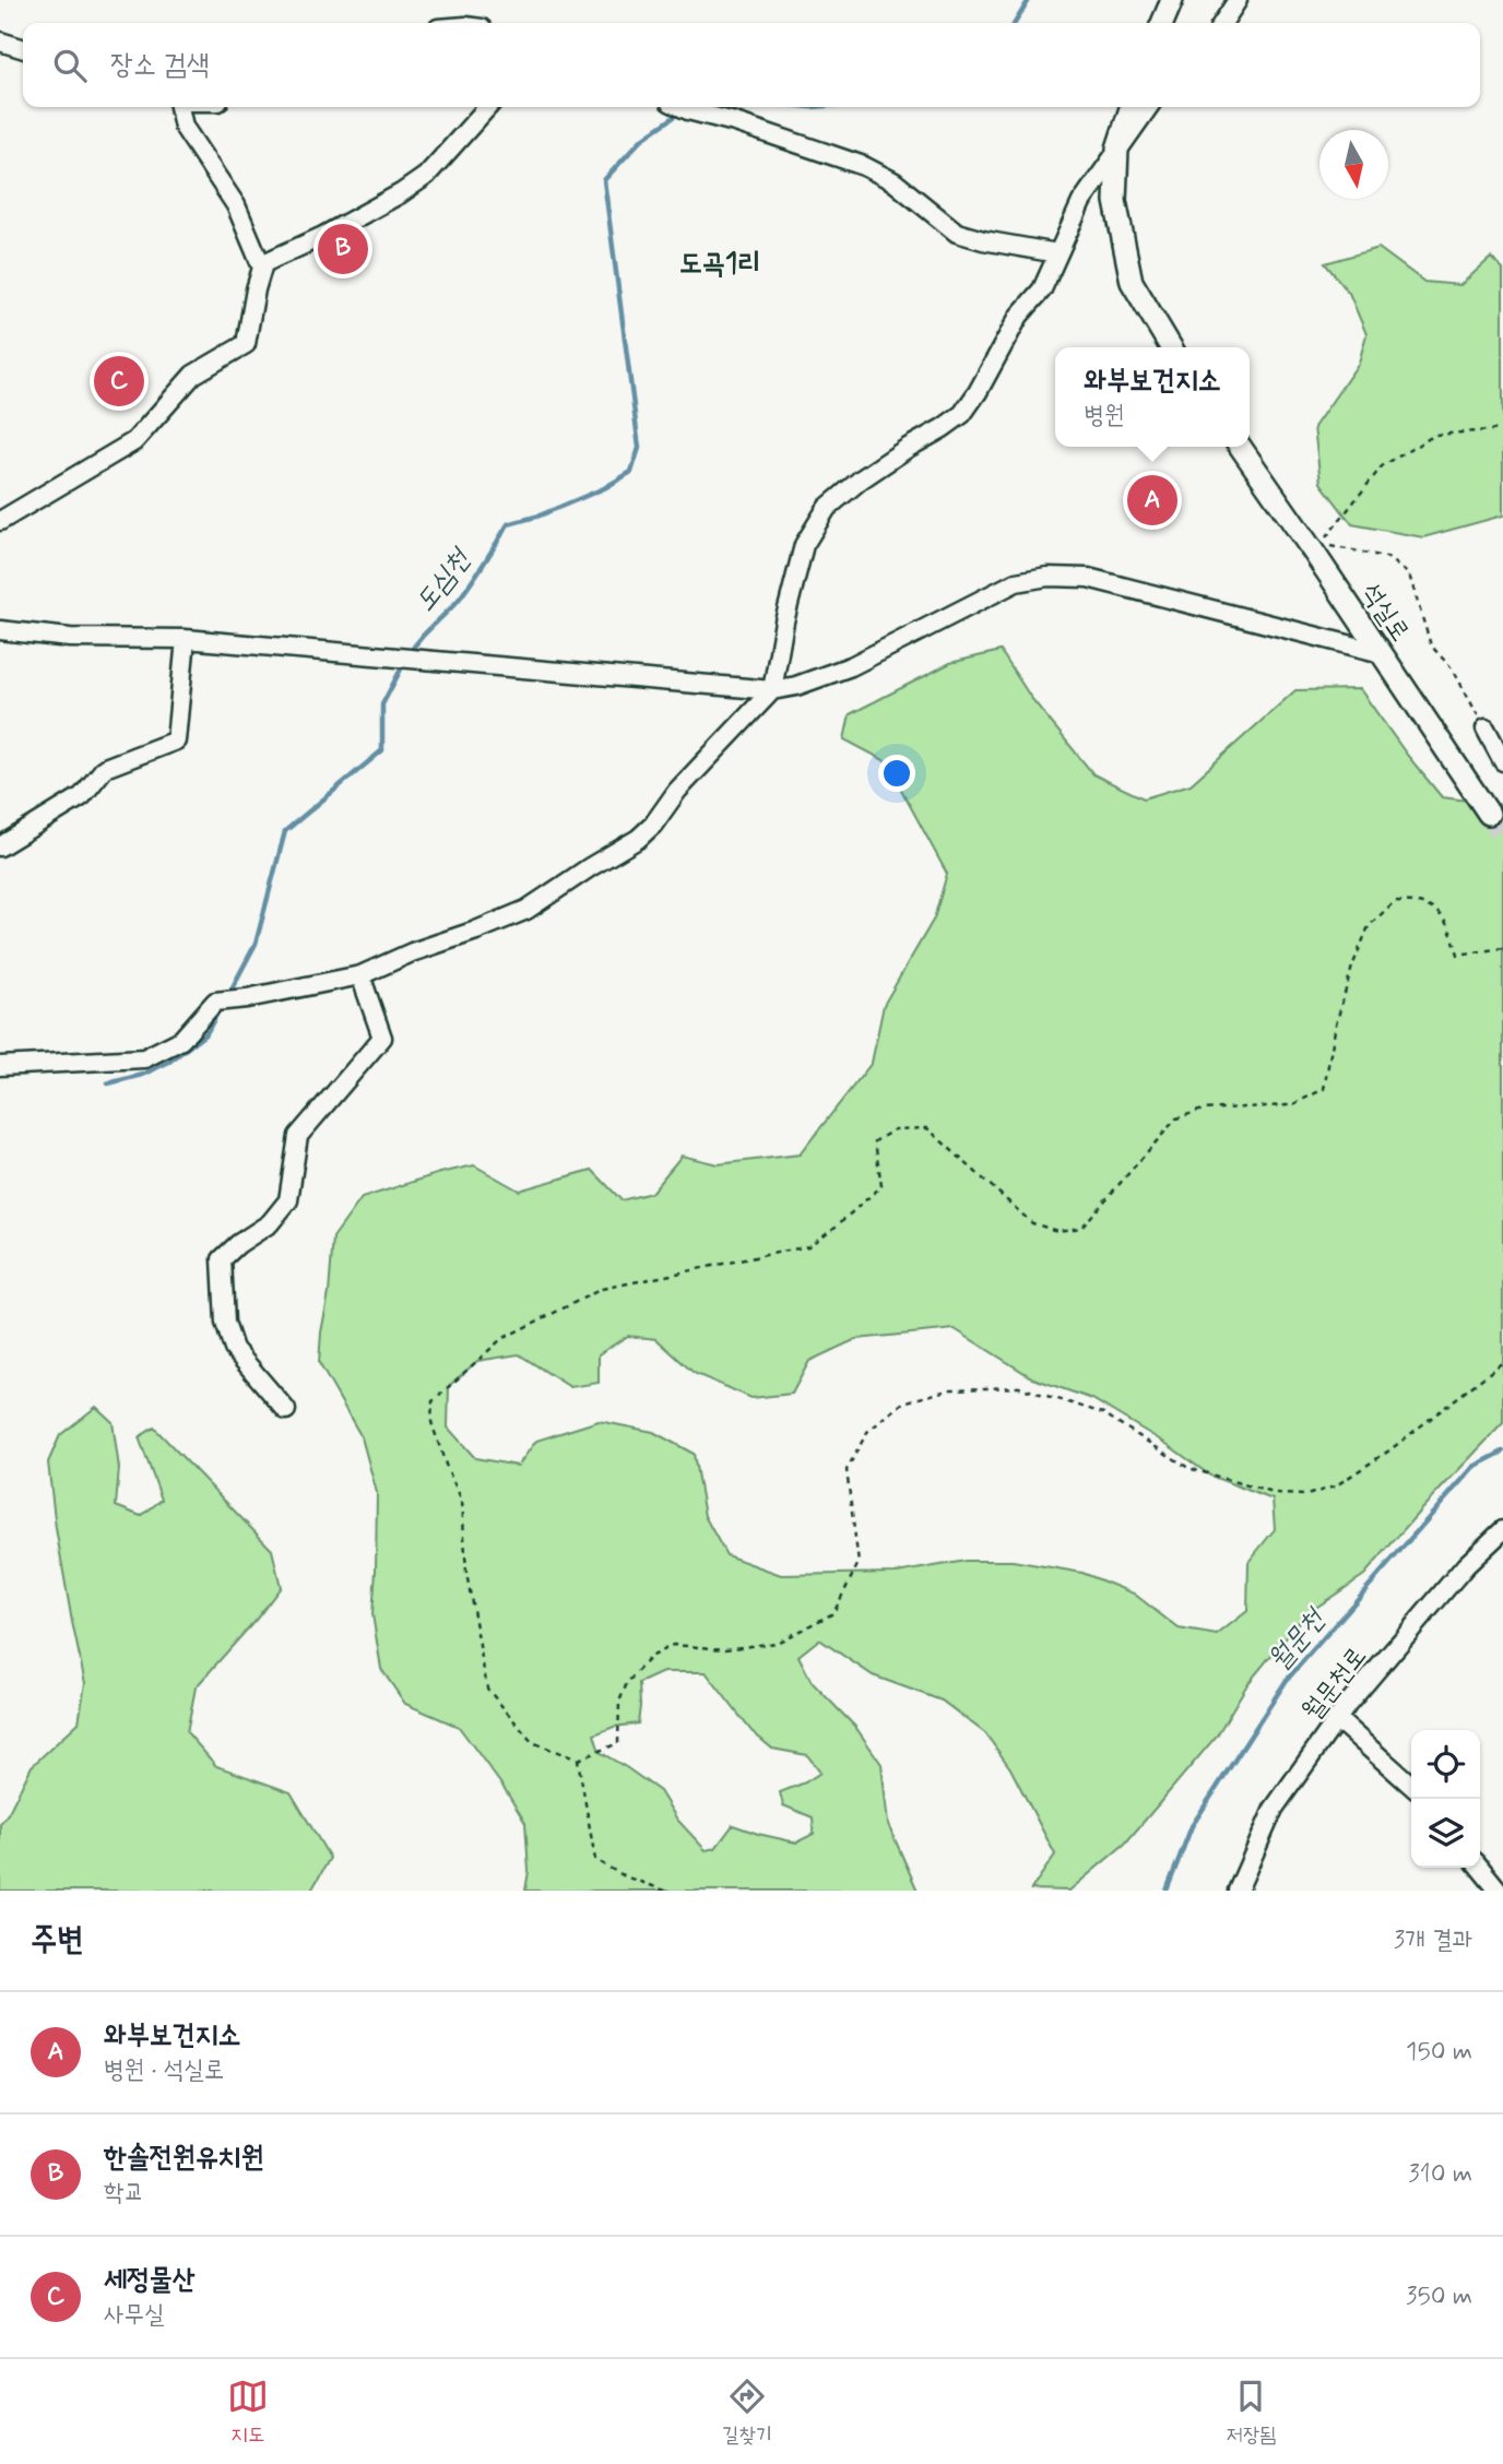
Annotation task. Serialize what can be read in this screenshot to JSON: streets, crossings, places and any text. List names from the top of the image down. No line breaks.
{"streets":{"street":["석실로","월문천로"]},"districts":["도곡1리"],"water":["도심천","월문천"],"north":"bottom","page":{"search":"장소 검색","pins":["B","C","A"],"popup":["와부보건지소","병원"],"heading":["주변","3개 결과"],"list":[{"mark":"A","name":"와부보건지소","note":"병원 · 석실로","value":"150 m"},{"mark":"B","name":"한솔전원유치원","note":"학교","value":"310 m"},{"mark":"C","name":"세정물산","note":"사무실","value":"350 m"}],"nav":["지도","길찾기","저장됨"]}}
